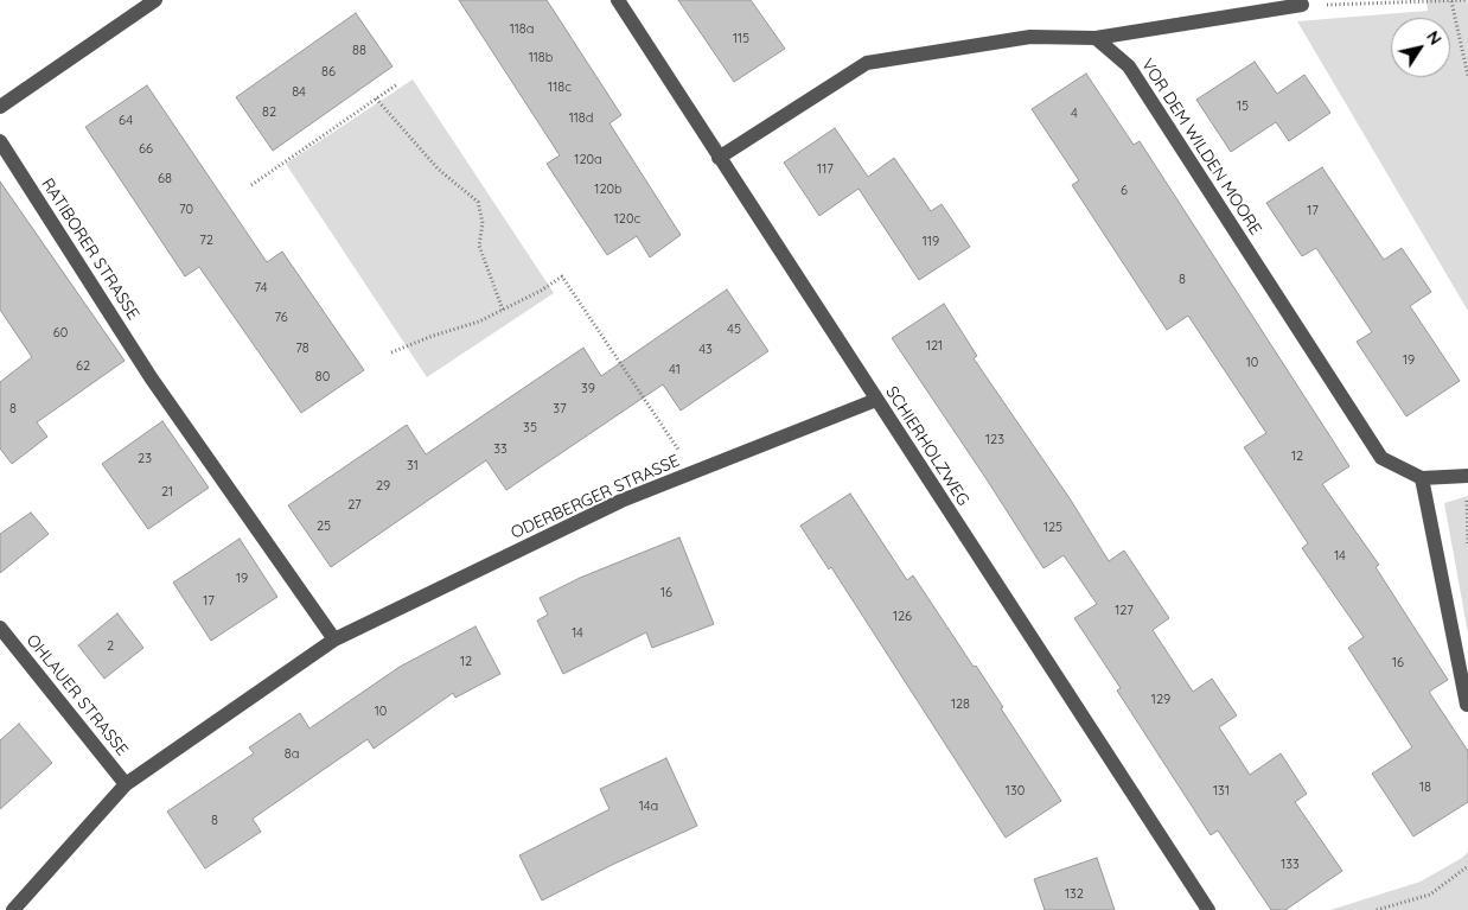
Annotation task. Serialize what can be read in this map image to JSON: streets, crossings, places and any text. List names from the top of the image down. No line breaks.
{"streets":{"street":["VOR DEM WILDEN MOORE","RATIBORER STRASSE","SCHIERHOLZWEG","ODERBERGER STRASSE","OHLAUER STRASSE"]},"crossings":[["RATIBORER STRASSE","ODERBERGER STRASSE"],["SCHIERHOLZWEG","ODERBERGER STRASSE"],["ODERBERGER STRASSE","OHLAUER STRASSE"]],"house_numbers":["118a","115","88","118b","86","118c","84","15","82","4","118d","64","66","120a","117","68","120b","6","70","17","120c","72","119","8","74","76","45","60","121","78","43","19","10","62","41","80","39","8","37","35","123","33","12","23","31","29","21","27","25","125","14","19","16","17","127","126","14","2","12","16","129","128","10","8a","18","130","131","14a","8","133","132"],"north":"top right"}
